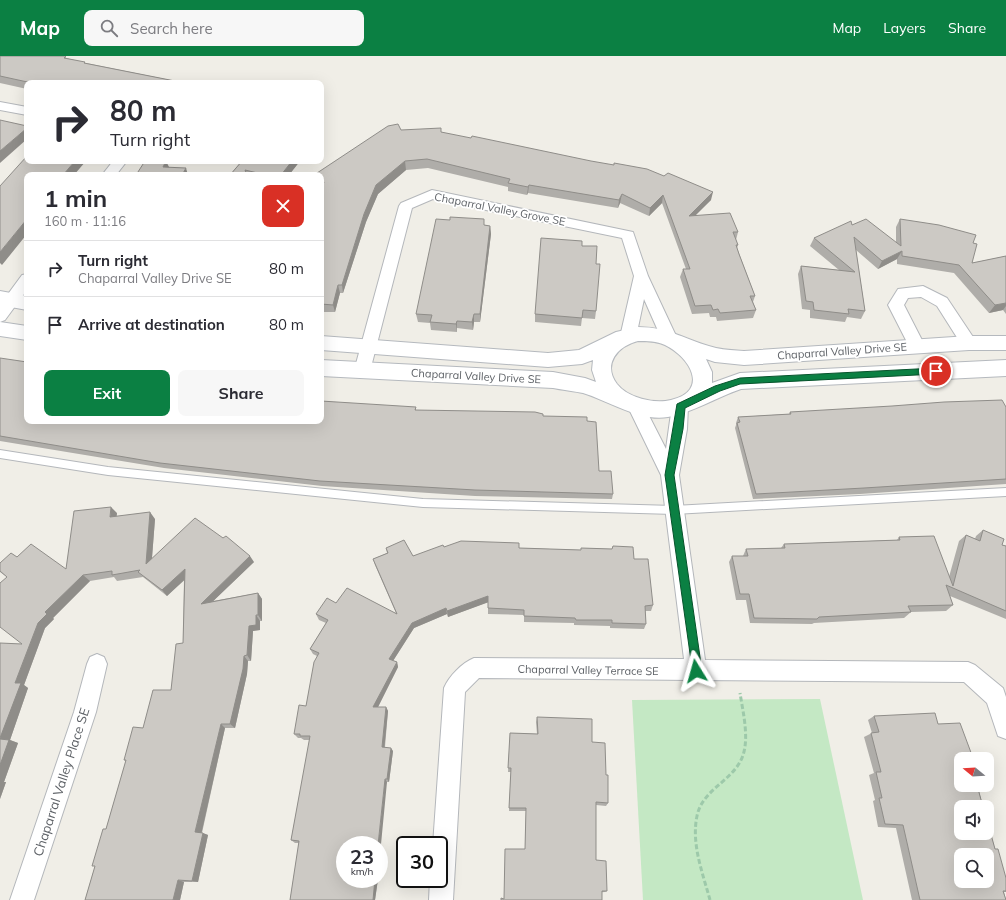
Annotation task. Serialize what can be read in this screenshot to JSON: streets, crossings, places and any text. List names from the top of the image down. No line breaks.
{"streets":{"street":["Chaparral Valley Grove SE","Chaparral Valley Drive SE","Chaparral Valley Terrace SE","Chaparral Valley Place SE"]},"crossings":[["Chaparral Valley Grove SE","Chaparral Valley Drive SE"]],"north":"left","page":{"header":"Map","search":"Search here","nav":["Map","Layers","Share"],"turn":["80 m","Turn right"],"heading":["1 min","160 m · 11:16"],"list":[{"name":"Turn right","note":"Chaparral Valley Drive SE","value":"80 m"},{"name":"Arrive at destination","value":"80 m"}],"buttons":["Exit","Share"],"speed":"23 km/h","limit":"30"}}
